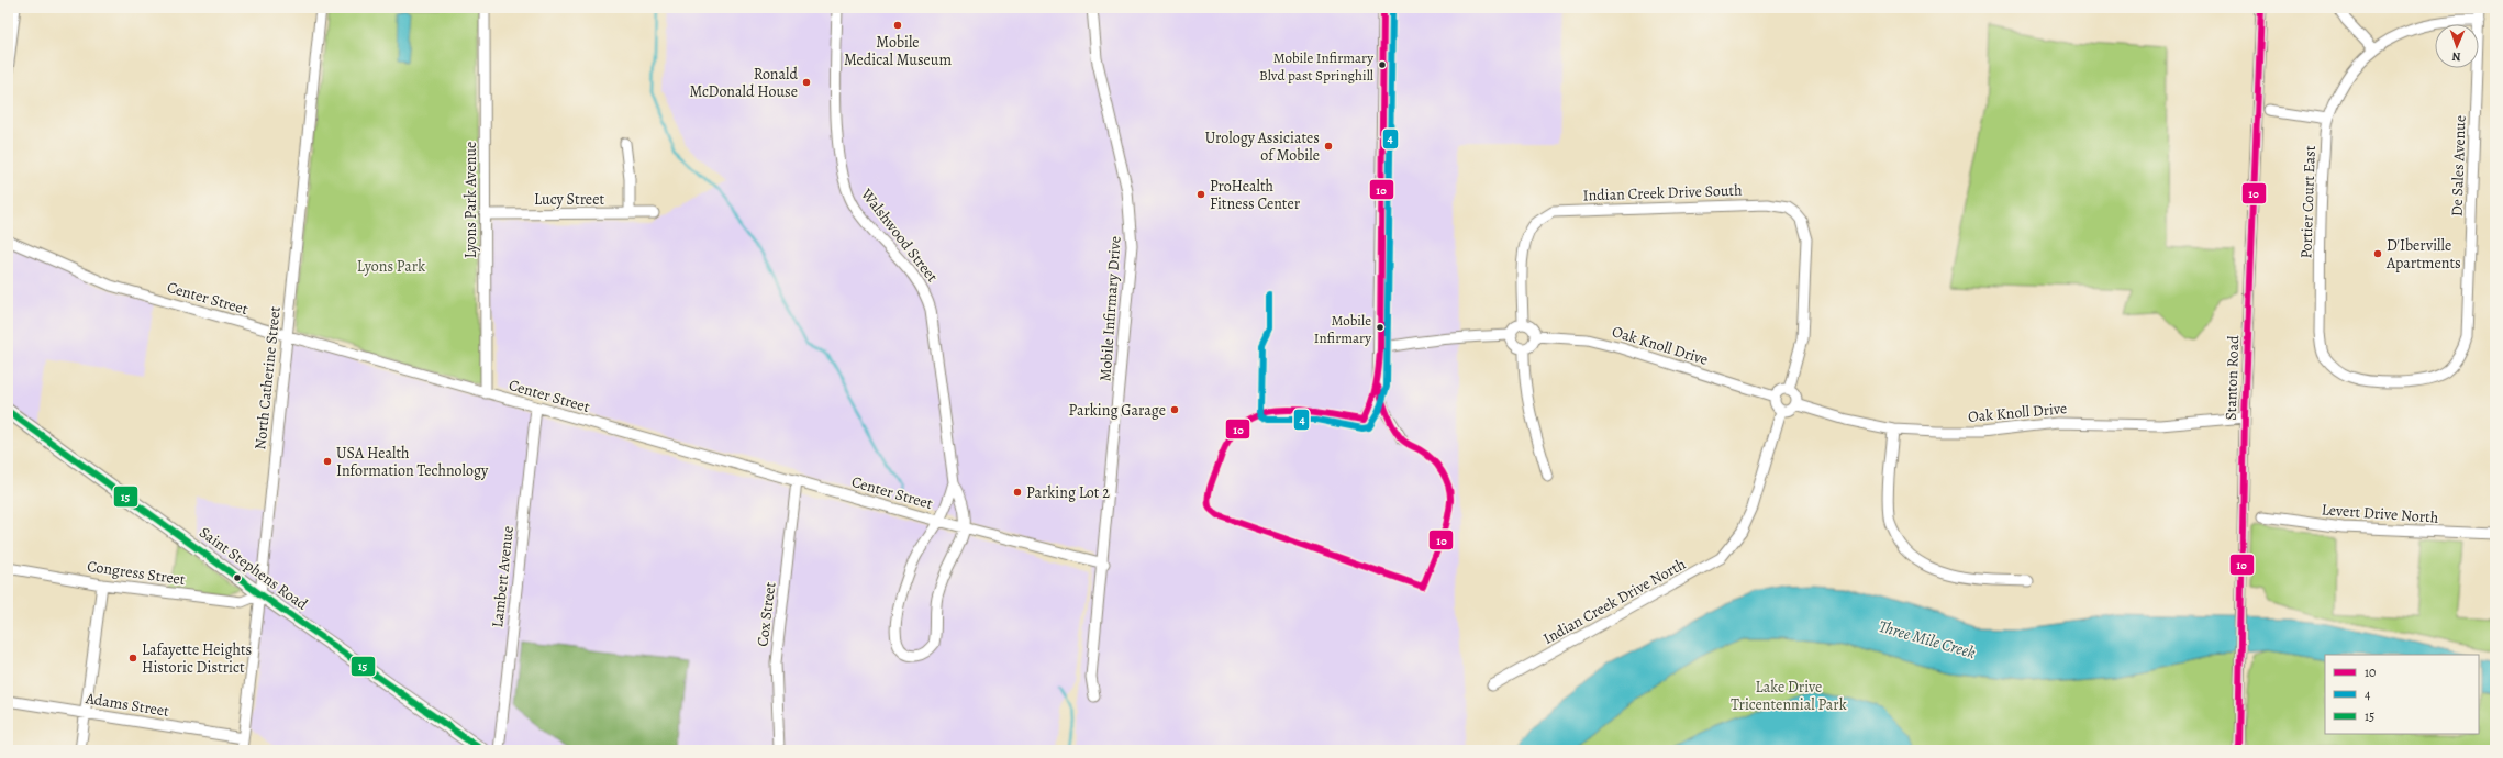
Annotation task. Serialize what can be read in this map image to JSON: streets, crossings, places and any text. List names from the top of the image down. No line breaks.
{"streets":{"main road":["Saint Stephens Road"],"street":["De Sales Avenue","Indian Creek Drive South","Lucy Street","Lyons Park Avenue","Portier Court East","Walshwood Street","Center Street","Mobile Infirmary Drive","Oak Knoll Drive","North Catherine Street","Stanton Road","Levert Drive North","Congress Street","Lambert Avenue","Indian Creek Drive North","Cox Street","Adams Street"]},"crossings":[["De Sales Avenue","Portier Court East"],["Indian Creek Drive South","Oak Knoll Drive"],["Indian Creek Drive South","Indian Creek Drive North"],["Lucy Street","Lyons Park Avenue"],["Lyons Park Avenue","Center Street"],["Walshwood Street","Center Street"],["Center Street","Mobile Infirmary Drive"],["Center Street","North Catherine Street"],["Center Street","Lambert Avenue"],["Center Street","Cox Street"],["Oak Knoll Drive","Stanton Road"],["Oak Knoll Drive","Indian Creek Drive North"],["North Catherine Street","Saint Stephens Road"],["North Catherine Street","Congress Street"],["North Catherine Street","Adams Street"],["Saint Stephens Road","Congress Street"]],"water":["Three Mile Creek"],"parks":["Lyons Park","Lake Drive Tricentennial Park"],"places":["Mobile Medical Museum","Mobile Infirmary Blvd past Springhill","Ronald McDonald House","Urology Assiciates of Mobile","ProHealth Fitness Center","D'Iberville Apartments","Mobile Infirmary","Parking Garage","USA Health Information Technology","Parking Lot 2","Lafayette Heights Historic District"],"lines":["transit line 10","transit line 4","transit line 15"],"legend":["10","4","15"],"north":"bottom"}
